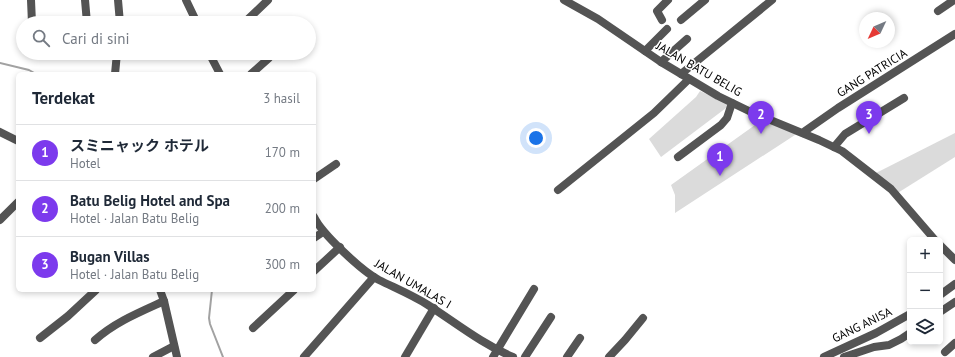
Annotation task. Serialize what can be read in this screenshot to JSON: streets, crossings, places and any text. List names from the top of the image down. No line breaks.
{"streets":{"street":["JALAN BATU BELIG","GANG PATRICIA","JALAN UMALAS I","GANG ANISA"]},"crossings":[["JALAN BATU BELIG","GANG PATRICIA"]],"north":"bottom left","page":{"search":"Cari di sini","heading":["Terdekat","3 hasil"],"pins":["2","3","1"],"list":[{"mark":"1","name":"スミニャック ホテル","note":"Hotel","value":"170 m"},{"mark":"2","name":"Batu Belig Hotel and Spa","note":"Hotel · Jalan Batu Belig","value":"200 m"},{"mark":"3","name":"Bugan Villas","note":"Hotel · Jalan Batu Belig","value":"300 m"}],"map_buttons":["+","−"]}}
